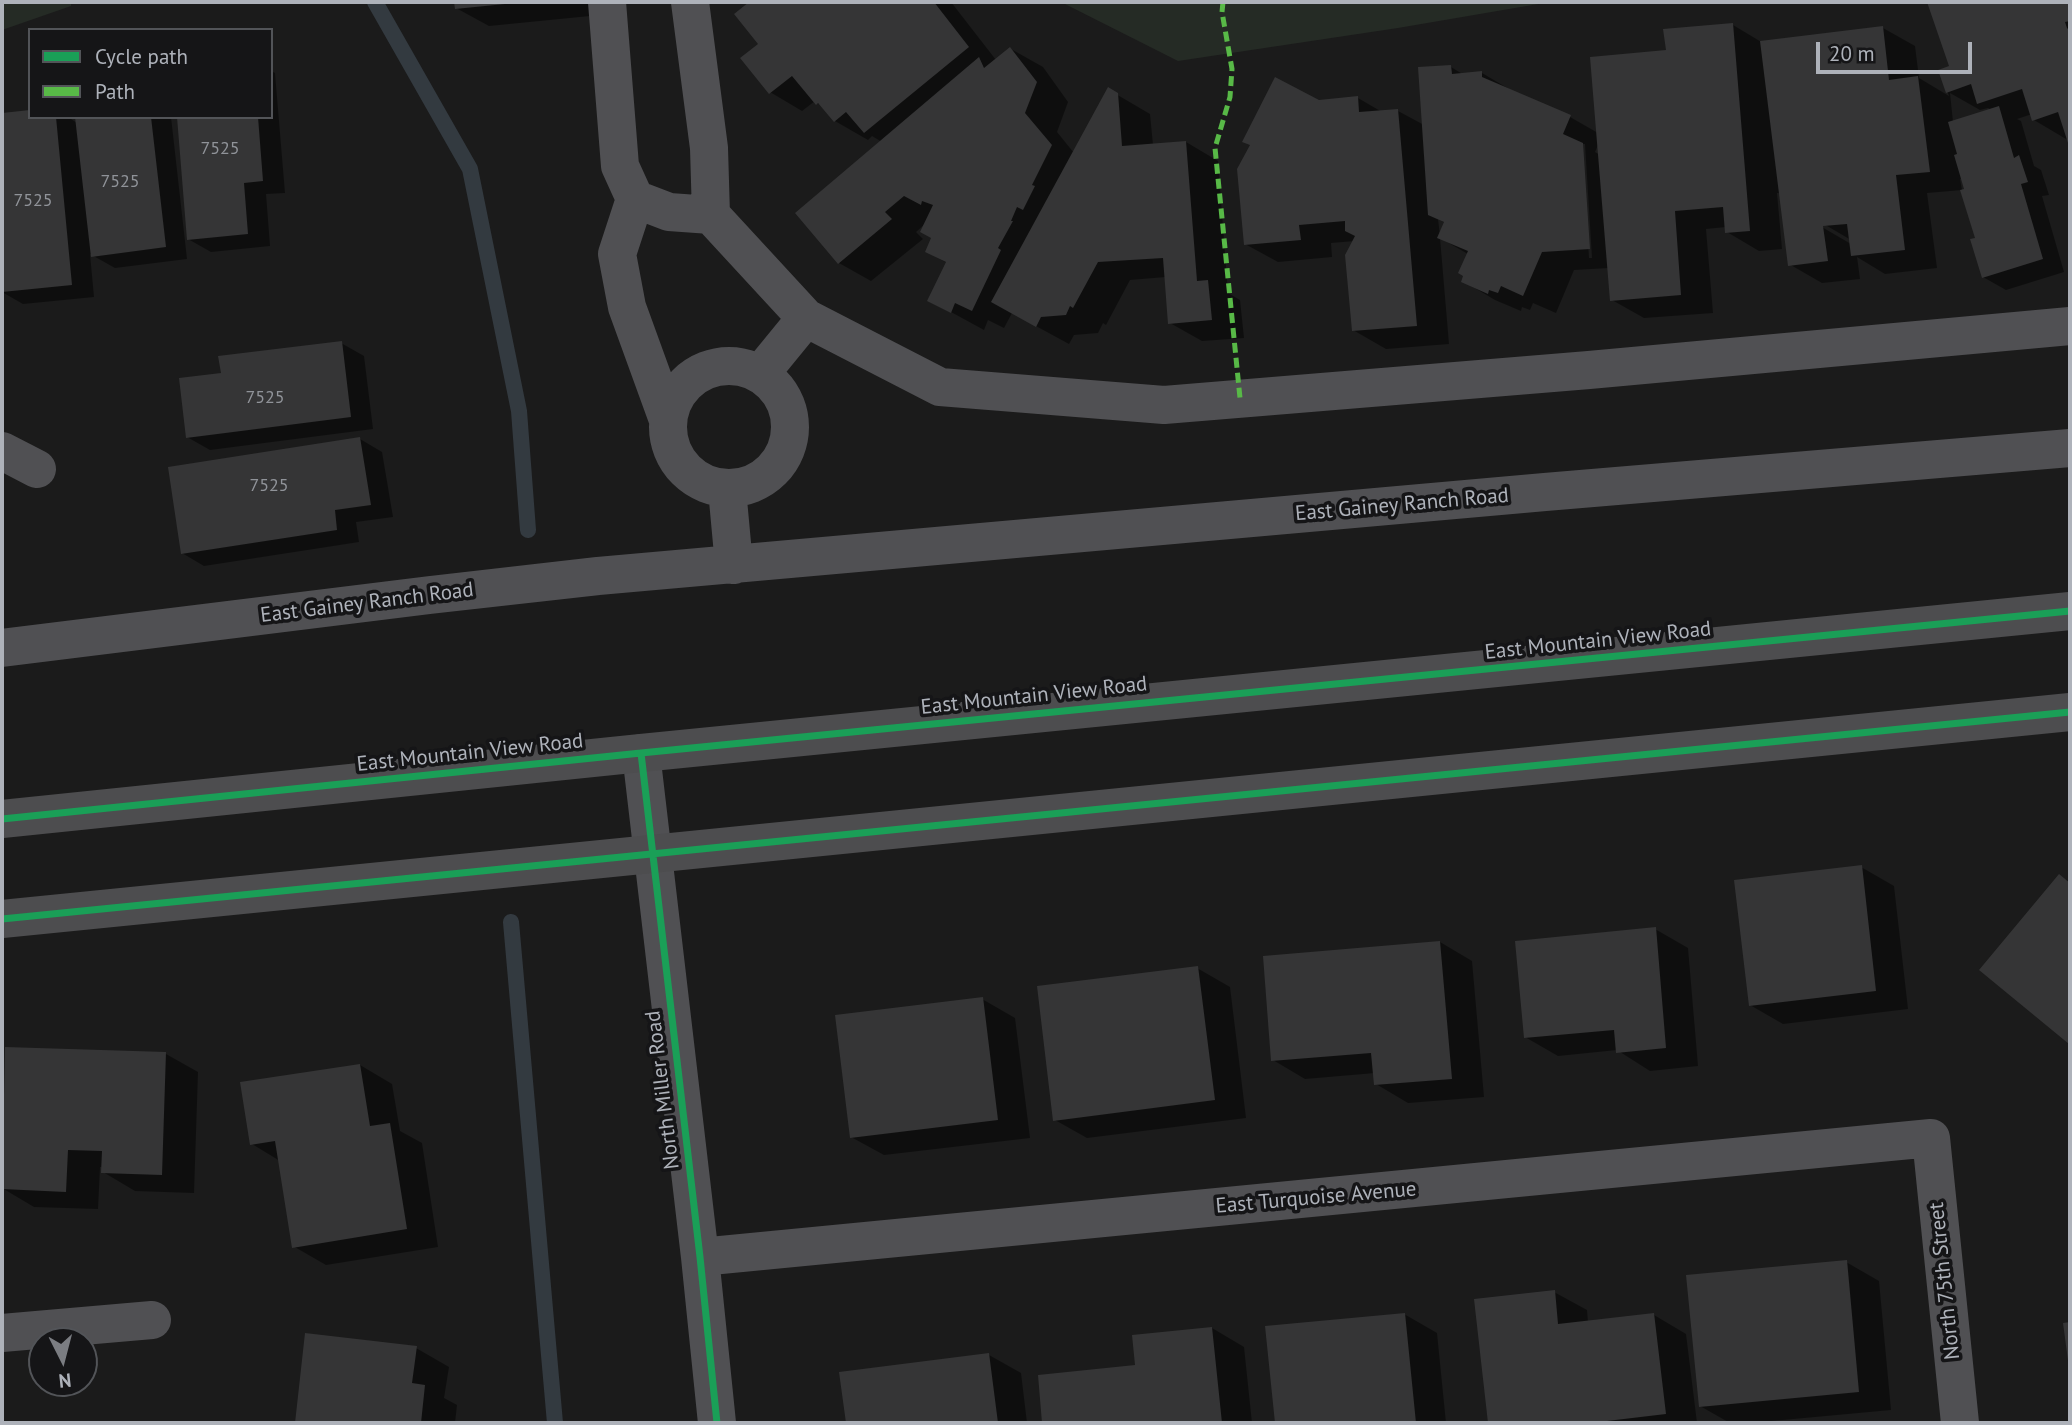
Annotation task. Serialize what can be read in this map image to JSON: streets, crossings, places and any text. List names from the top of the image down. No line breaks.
{"streets":{"main road":["East Mountain View Road"],"street":["East Gainey Ranch Road","North Miller Road","East Turquoise Avenue","North 75th Street"]},"crossings":[["East Mountain View Road","North Miller Road"],["North Miller Road","East Turquoise Avenue"],["East Turquoise Avenue","North 75th Street"]],"house_numbers":["7525","7525","7525","7525","7525"],"legend":["Cycle path","Path"],"scale_bar":"20 m","north":"bottom"}
